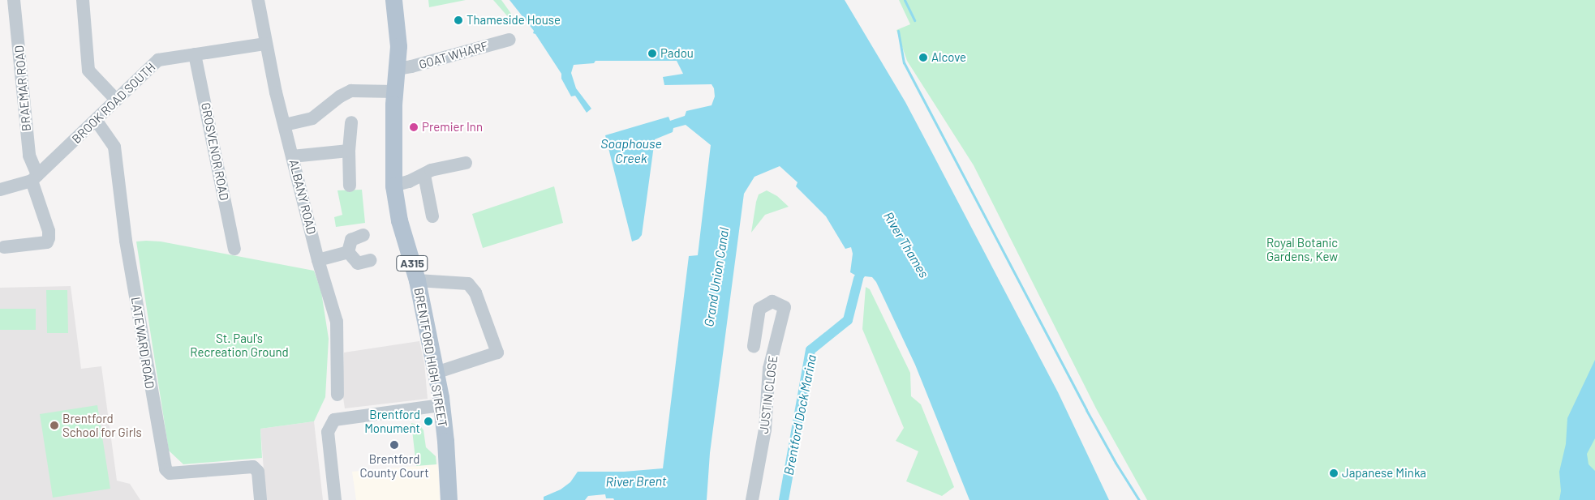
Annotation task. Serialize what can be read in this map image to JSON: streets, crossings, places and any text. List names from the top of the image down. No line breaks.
{"streets":{"main road":["A315","BRENTFORD HIGH STREET"],"street":["GOAT WHARF","BRAEMAR ROAD","BROOK ROAD SOUTH","GROSVENOR ROAD","ALBANY ROAD","LATEWARD ROAD","JUSTIN CLOSE"]},"crossings":[["GOAT WHARF","BRENTFORD HIGH STREET"],["BRAEMAR ROAD","BROOK ROAD SOUTH"],["BROOK ROAD SOUTH","GROSVENOR ROAD"],["BROOK ROAD SOUTH","ALBANY ROAD"],["BROOK ROAD SOUTH","LATEWARD ROAD"]],"water":["Soaphouse Creek","River Thames","Grand Union Canal","Brentford Dock Marina","River Brent"],"parks":["Royal Botanic Gardens, Kew","St. Paul's Recreation Ground"],"places":["Thameside House","Padou","Alcove","Premier Inn","Brentford Monument","Brentford School for Girls","Brentford County Court","Japanese Minka"]}
